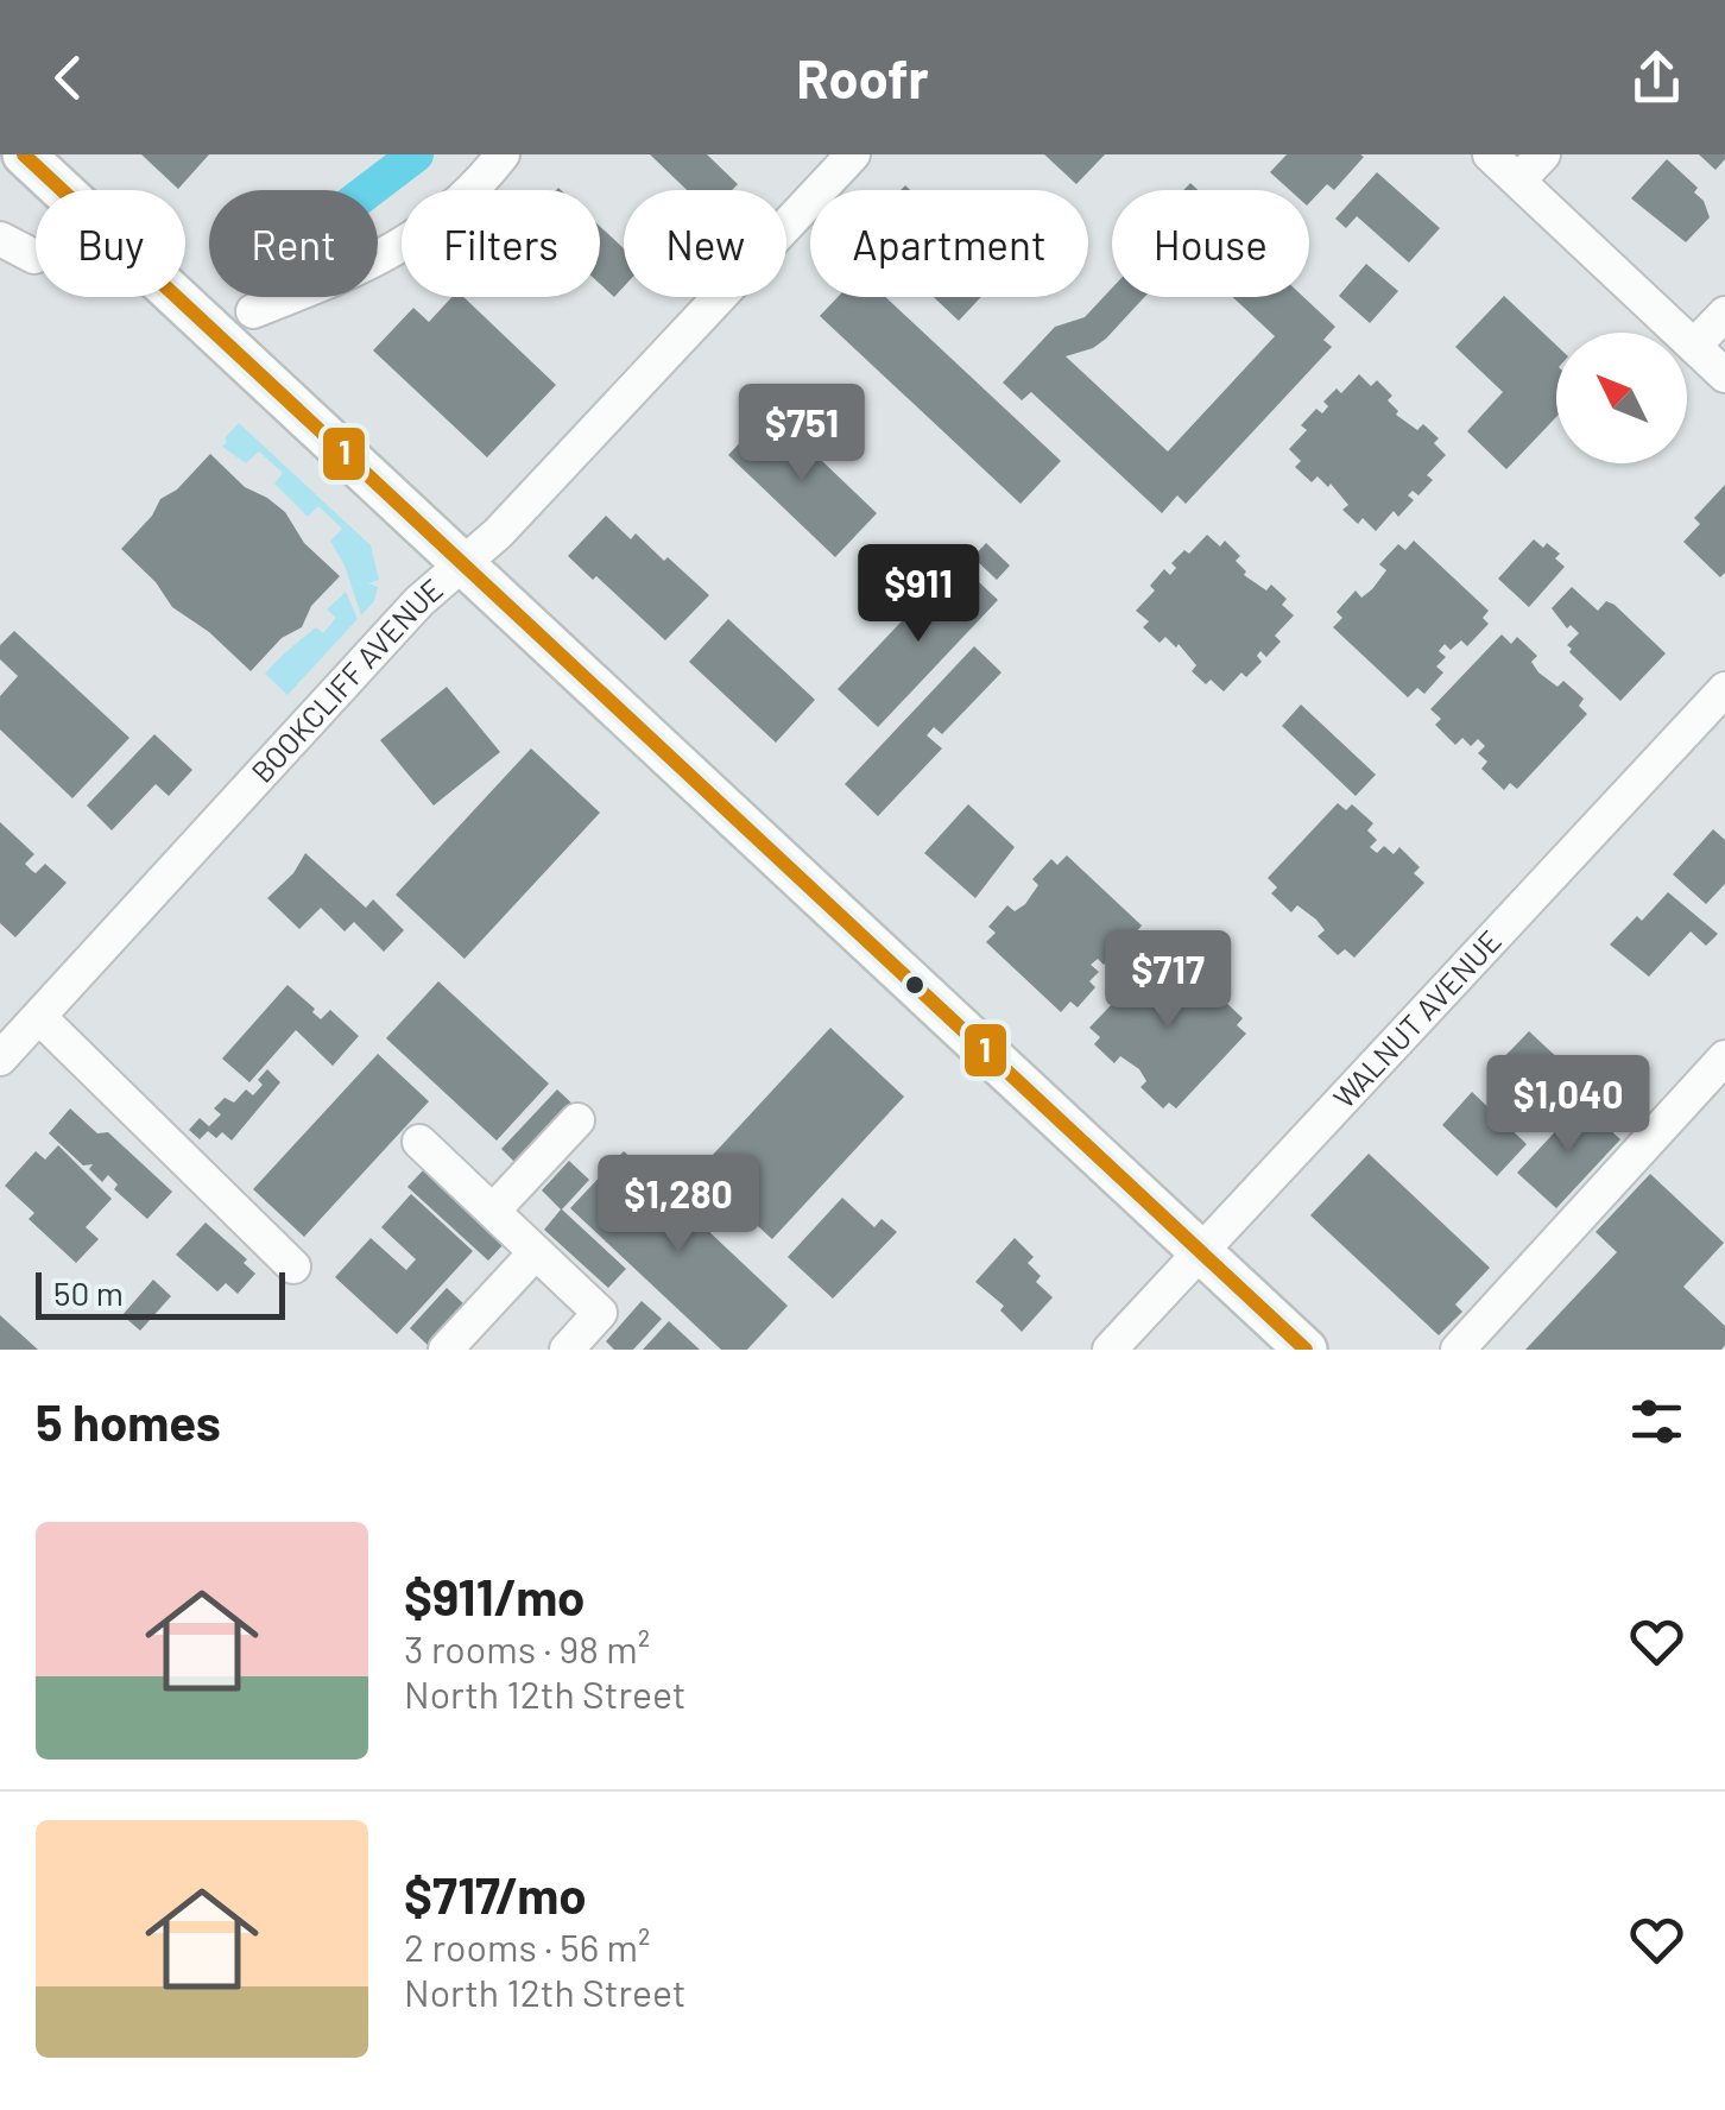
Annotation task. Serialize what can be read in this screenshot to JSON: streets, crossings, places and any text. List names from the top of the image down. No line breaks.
{"streets":{"street":["BOOKCLIFF AVENUE","WALNUT AVENUE"]},"lines":["transit line 1"],"scale_bar":"50 m","north":"top left","page":{"header":"Roofr","chip":["Buy","Rent","Filters","New","Apartment","House"],"price":["$751","$911","$717","$1,040","$1,280"],"scale":"50 m","heading":"5 homes","list":[{"name":"$911/mo","note":"3 rooms · 98 m² · North 12th Street"},{"name":"$717/mo","note":"2 rooms · 56 m² · North 12th Street"}]}}
